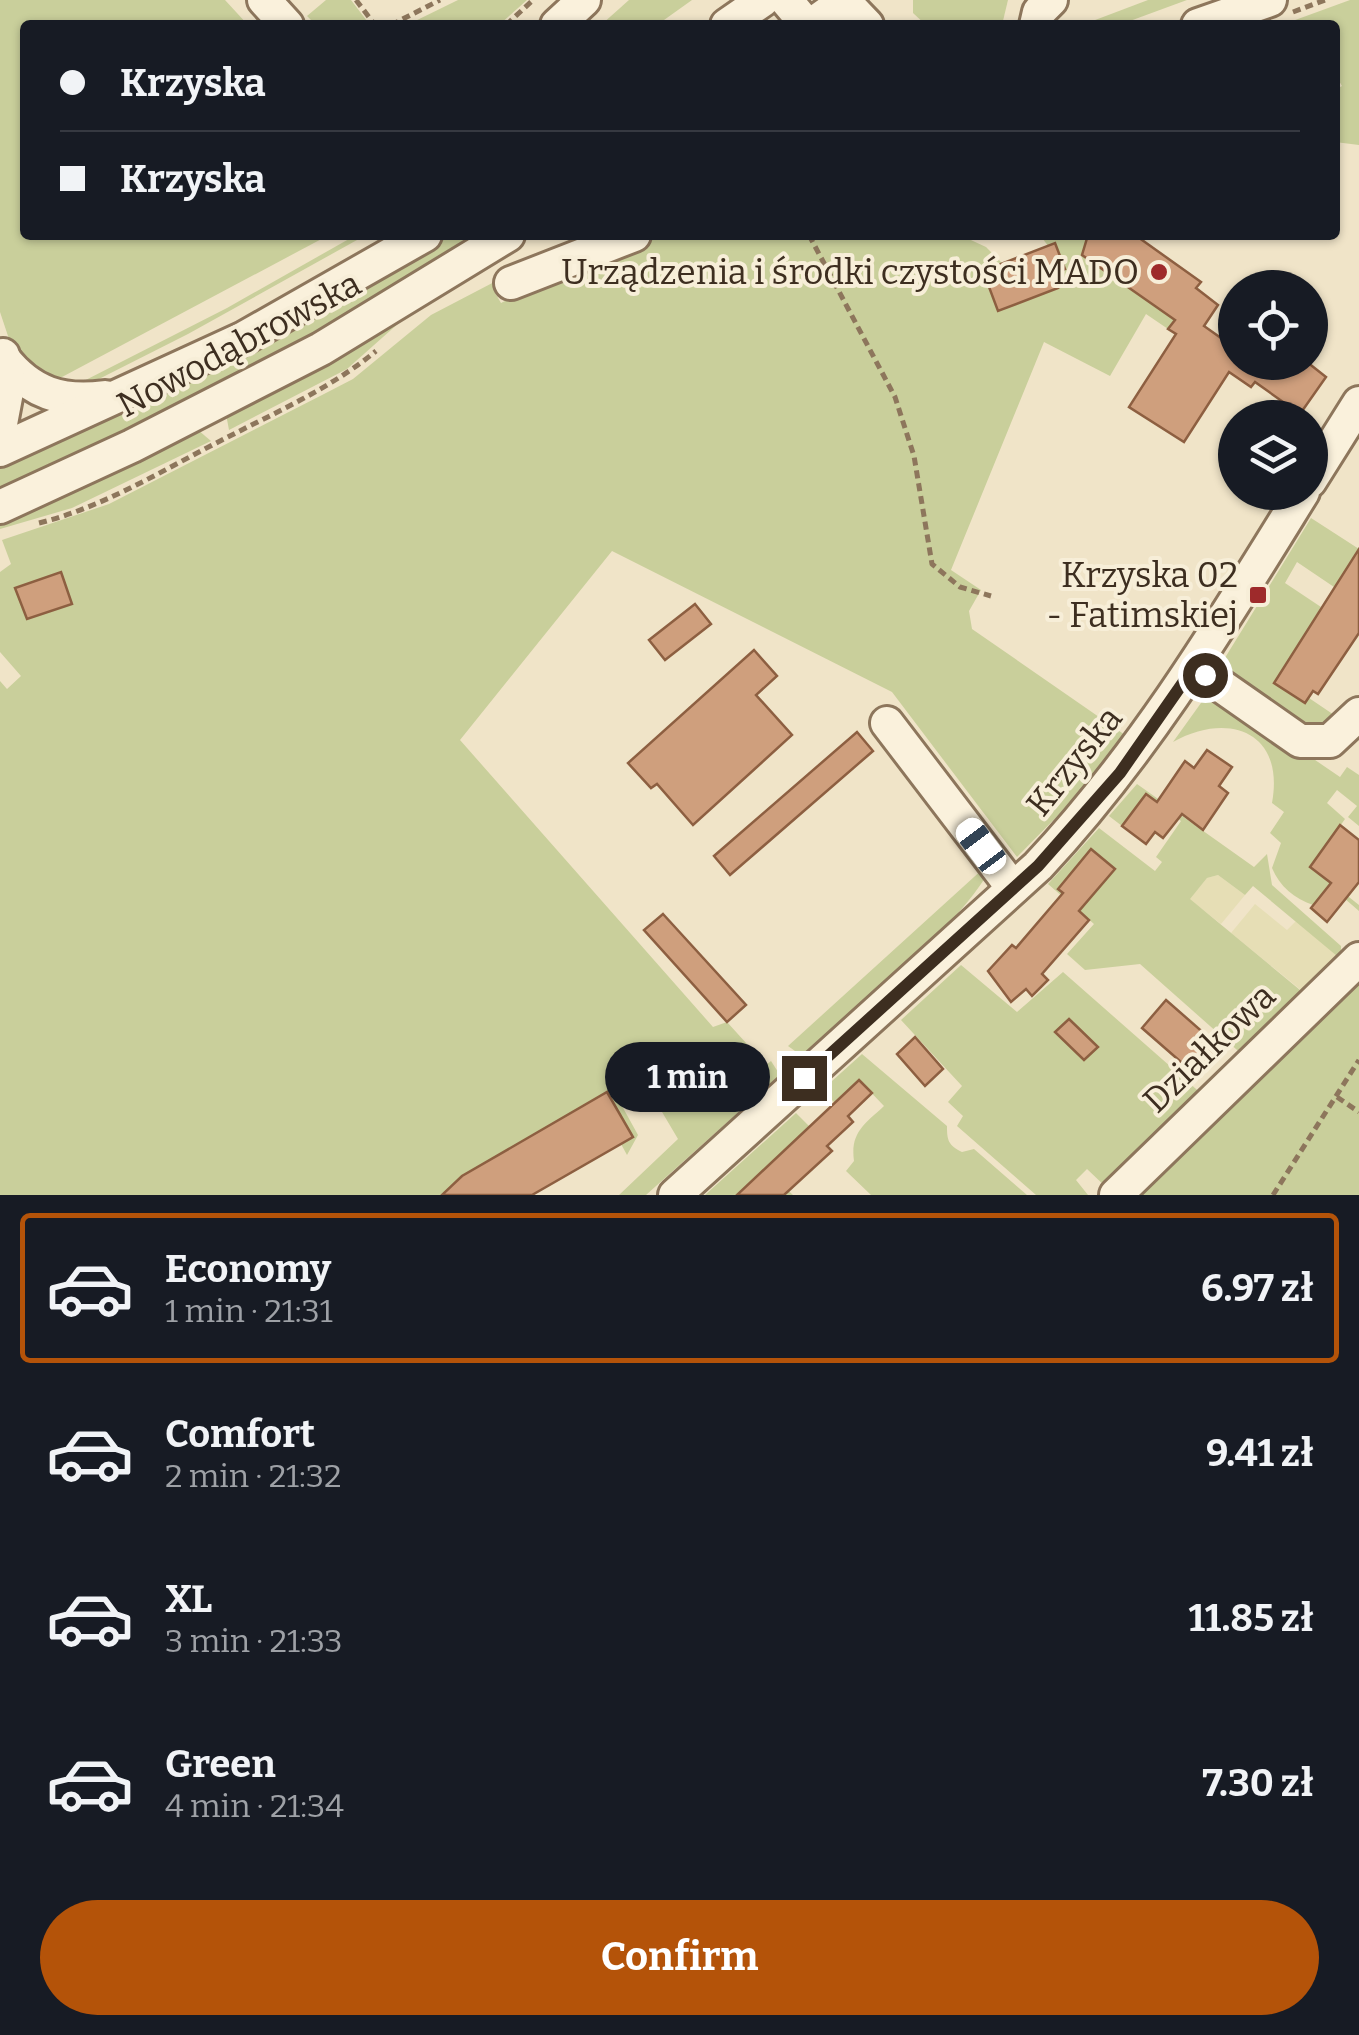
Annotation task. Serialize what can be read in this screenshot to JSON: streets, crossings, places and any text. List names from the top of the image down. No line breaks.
{"streets":{"street":["Nowodąbrowska","Krzyska","Działkowa"]},"places":{"other":["Urządzenia i środki czystości MADO"],"transit":["Krzyska 02 - Fatimskiej"]},"page":{"banner":["Krzyska","Krzyska"],"bubble":"1 min","list":[{"name":"Economy","note":"1 min · 21:31","value":"6.97 zł"},{"name":"Comfort","note":"2 min · 21:32","value":"9.41 zł"},{"name":"XL","note":"3 min · 21:33","value":"11.85 zł"},{"name":"Green","note":"4 min · 21:34","value":"7.30 zł"}],"buttons":"Confirm"}}
